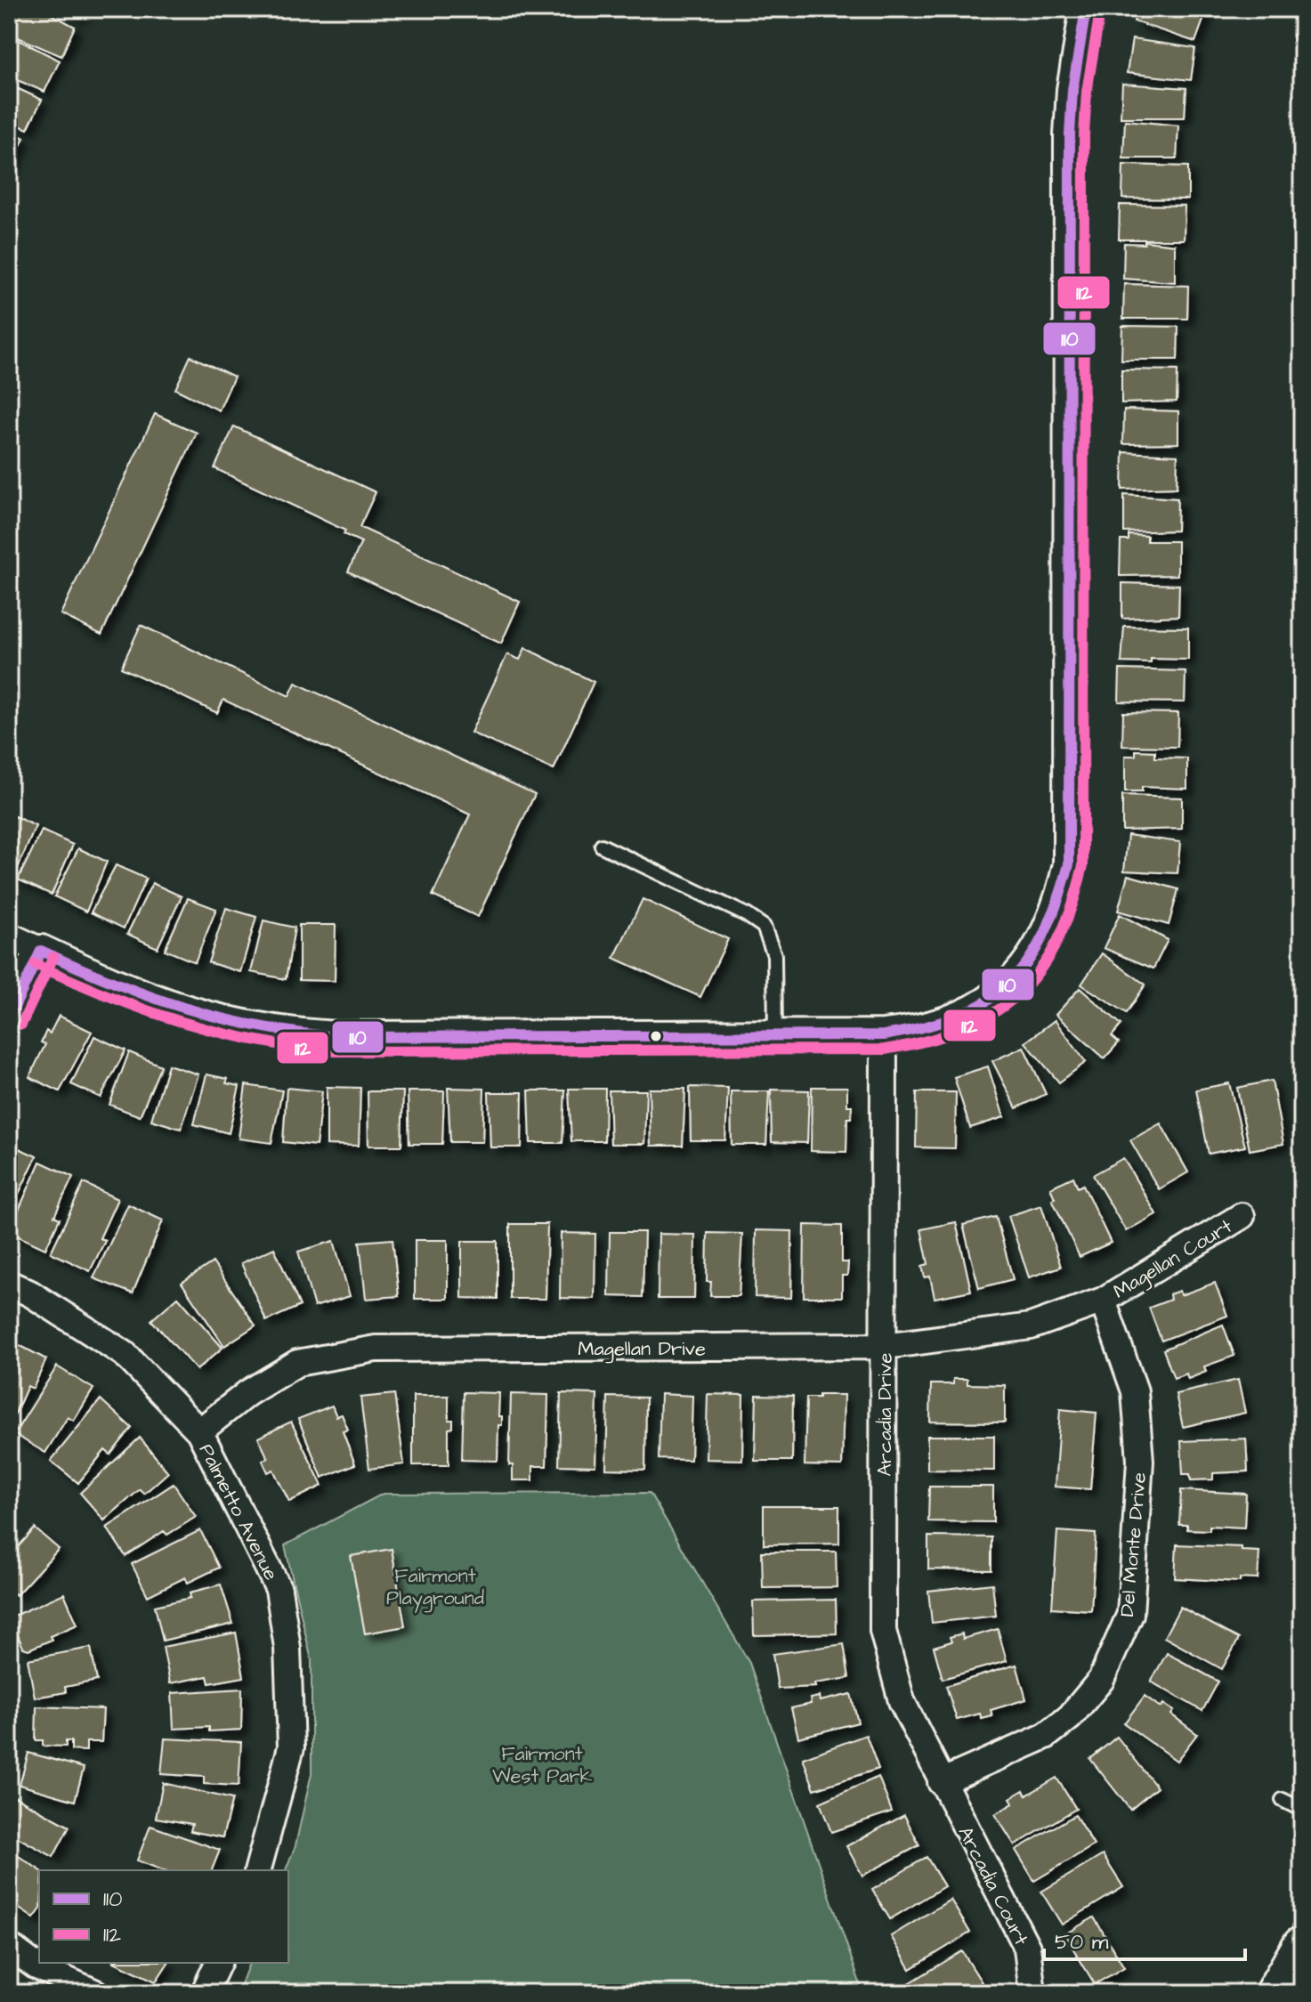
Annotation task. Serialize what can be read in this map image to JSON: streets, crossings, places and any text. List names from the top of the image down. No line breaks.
{"streets":{"street":["Magellan Court","Magellan Drive","Arcadia Drive","Palmetto Avenue","Del Monte Drive","Arcadia Court"]},"crossings":[["Magellan Court","Magellan Drive"],["Magellan Court","Del Monte Drive"],["Magellan Drive","Arcadia Drive"],["Magellan Drive","Palmetto Avenue"],["Magellan Drive","Del Monte Drive"],["Arcadia Drive","Del Monte Drive"],["Arcadia Drive","Arcadia Court"],["Del Monte Drive","Arcadia Court"]],"parks":["Fairmont Playground","Fairmont West Park"],"lines":["transit line 110","transit line 112"],"legend":["110","112"],"scale_bar":"50 m"}
